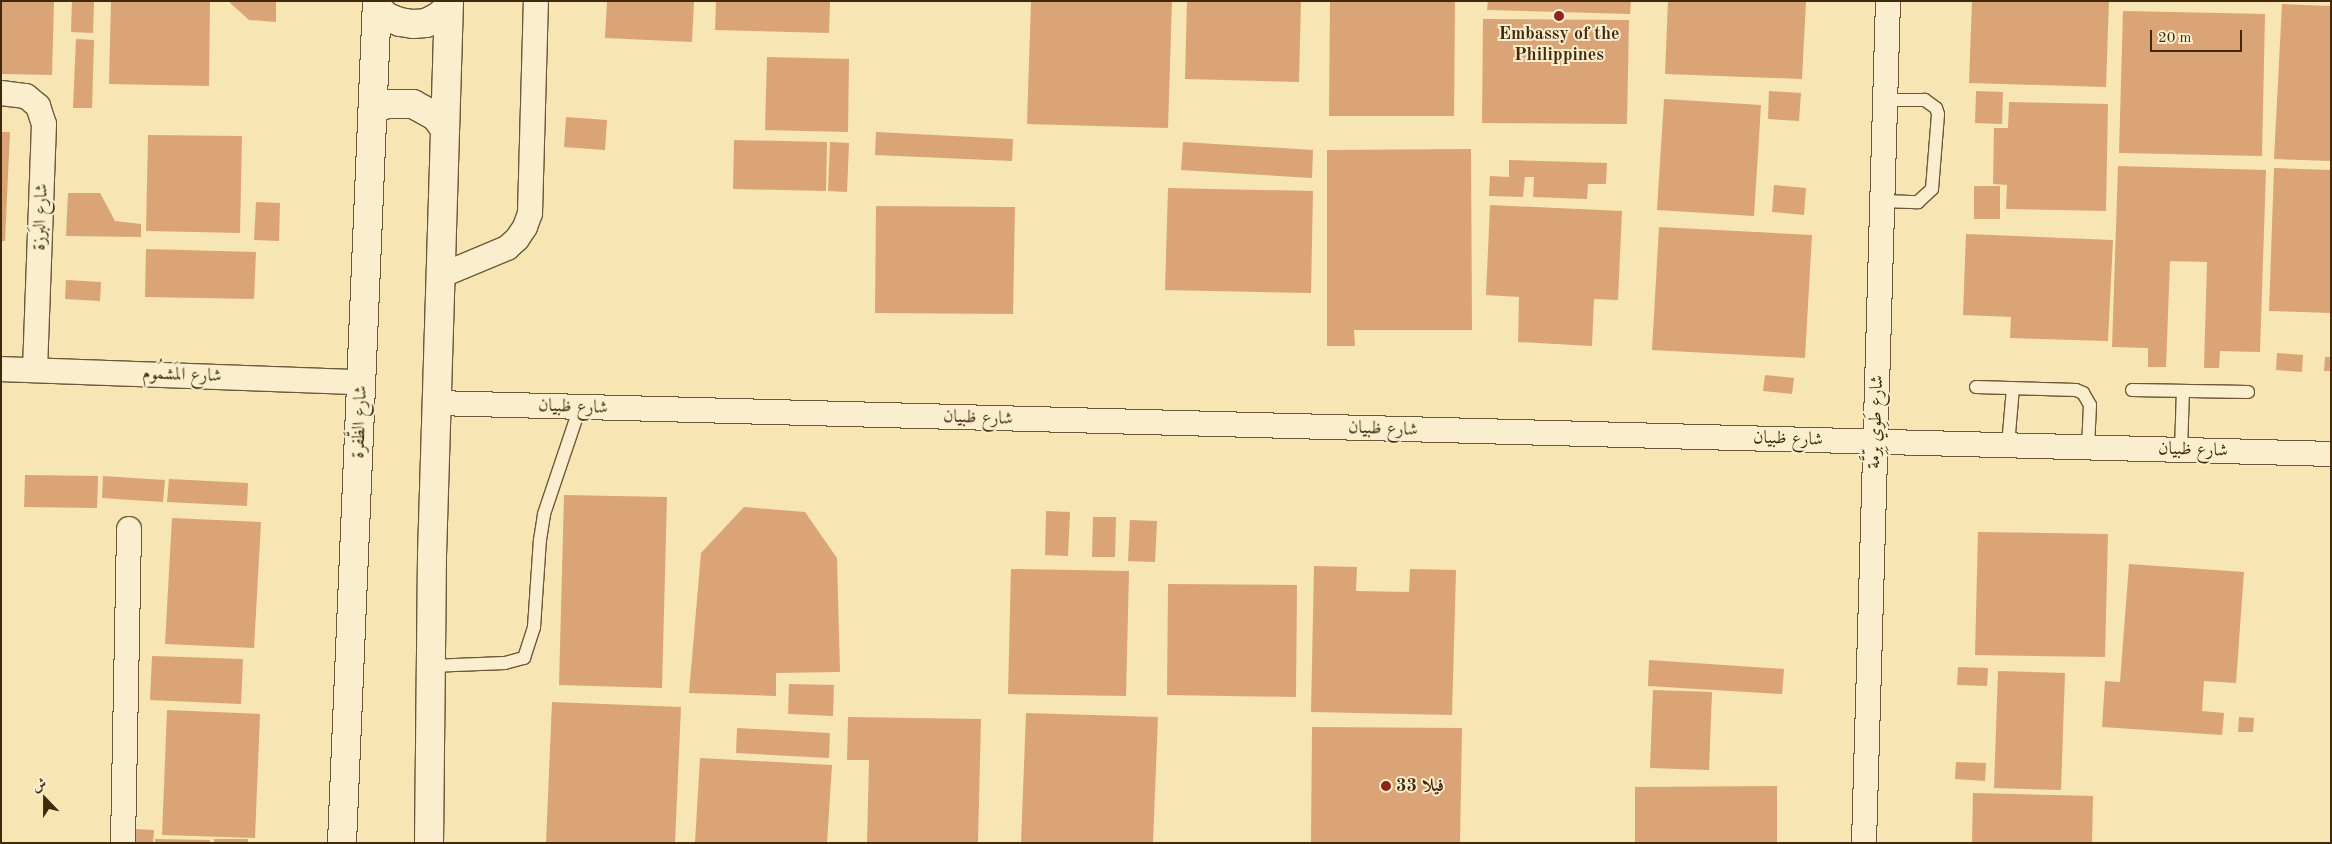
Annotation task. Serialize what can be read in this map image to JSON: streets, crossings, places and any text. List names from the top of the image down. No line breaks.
{"streets":{"main road":["شارع الظَّفرة"],"street":["شارع البَرزة","شارع المَشمُوم","شارع ظبيان","شارع طَوِي بِرِّمَّة"]},"crossings":[["شارع البَرزة","شارع المَشمُوم"],["شارع المَشمُوم","شارع الظَّفرة"],["شارع ظبيان","شارع طَوِي بِرِّمَّة"]],"places":["Embassy of the Philippines","فيلا 33"],"scale_bar":"20 m","north":"top"}
